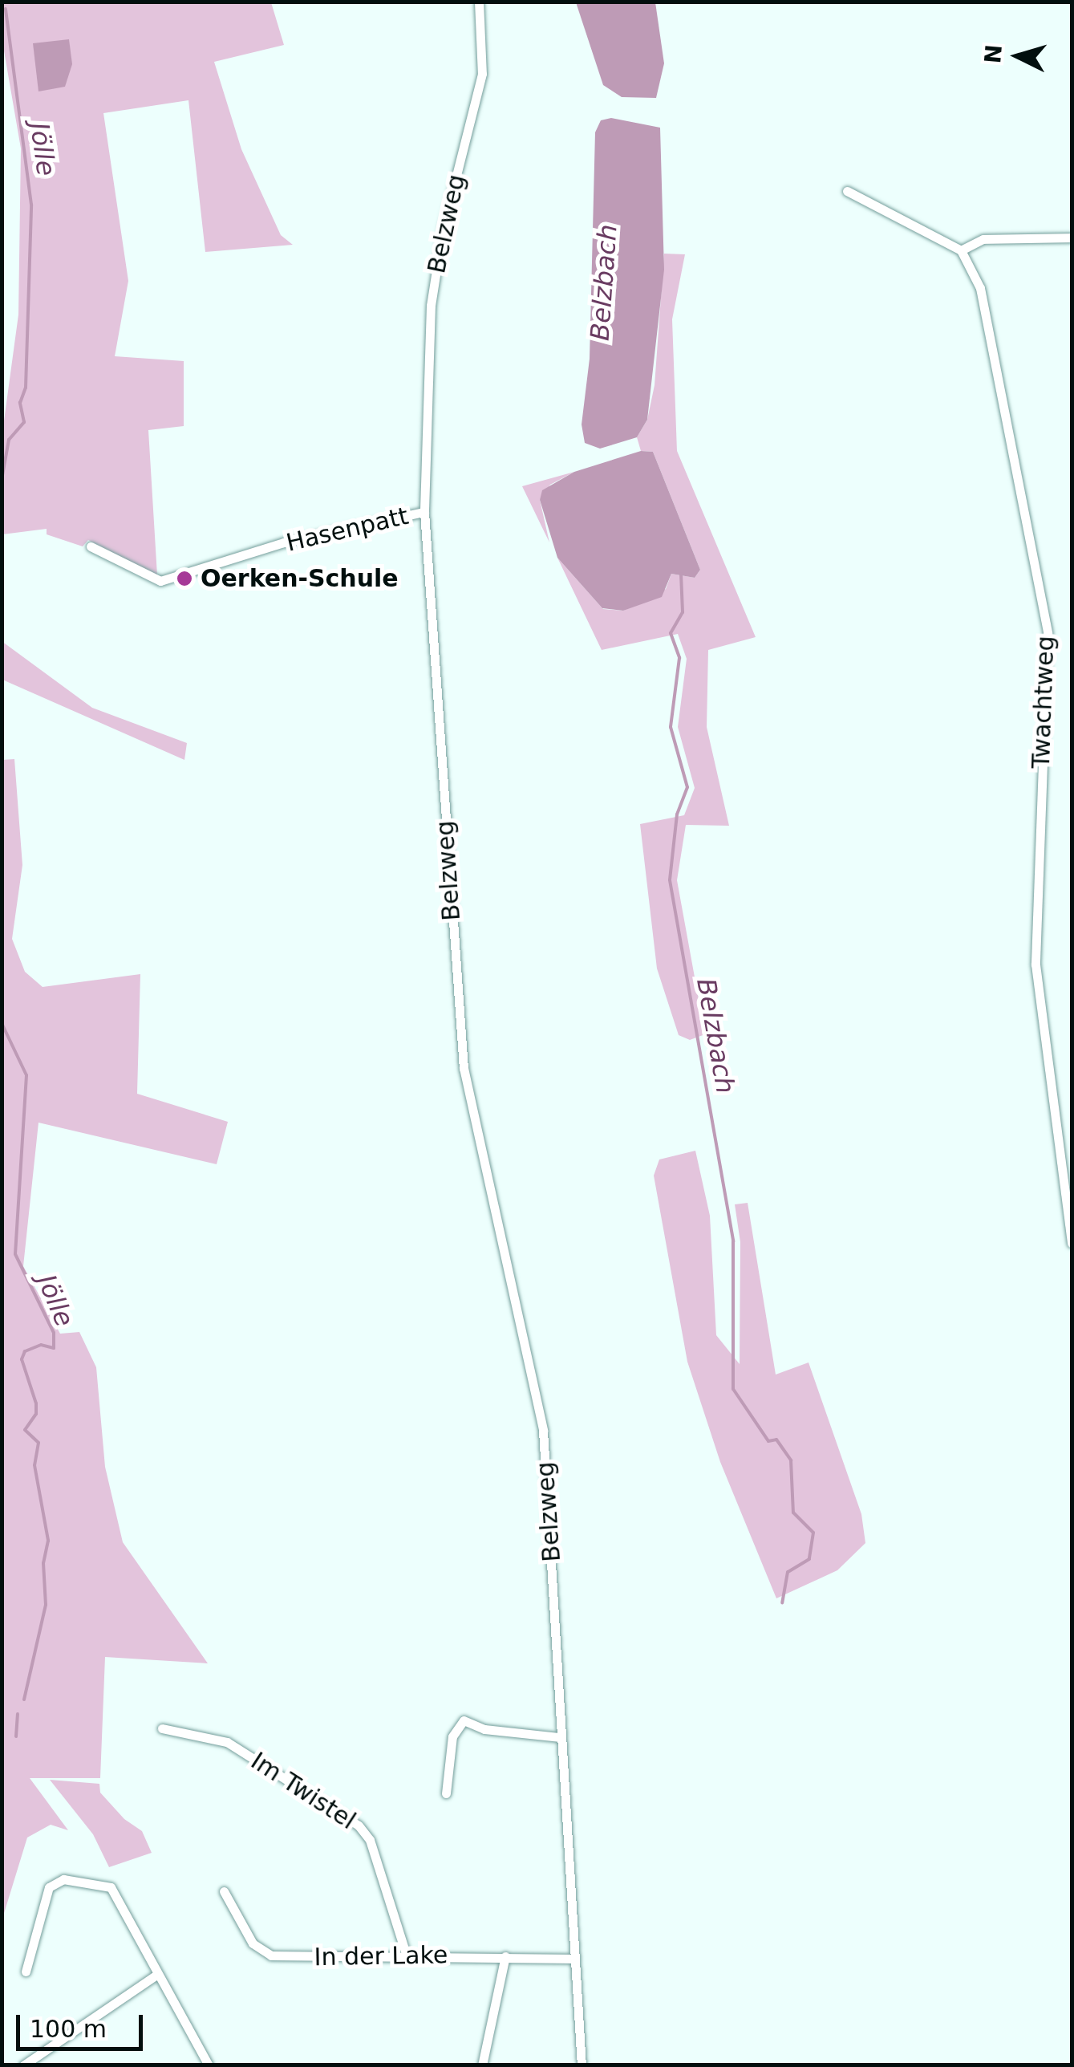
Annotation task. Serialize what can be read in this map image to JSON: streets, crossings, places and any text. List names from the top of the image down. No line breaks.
{"streets":{"street":["Belzweg","Hasenpatt","Twachtweg","Im Twistel","In der Lake"]},"crossings":[["Belzweg","Hasenpatt"],["Belzweg","In der Lake"],["Im Twistel","In der Lake"]],"water":["Jölle","Belzbach"],"places":["Oerken-Schule"],"scale_bar":"100 m","north":"left"}
